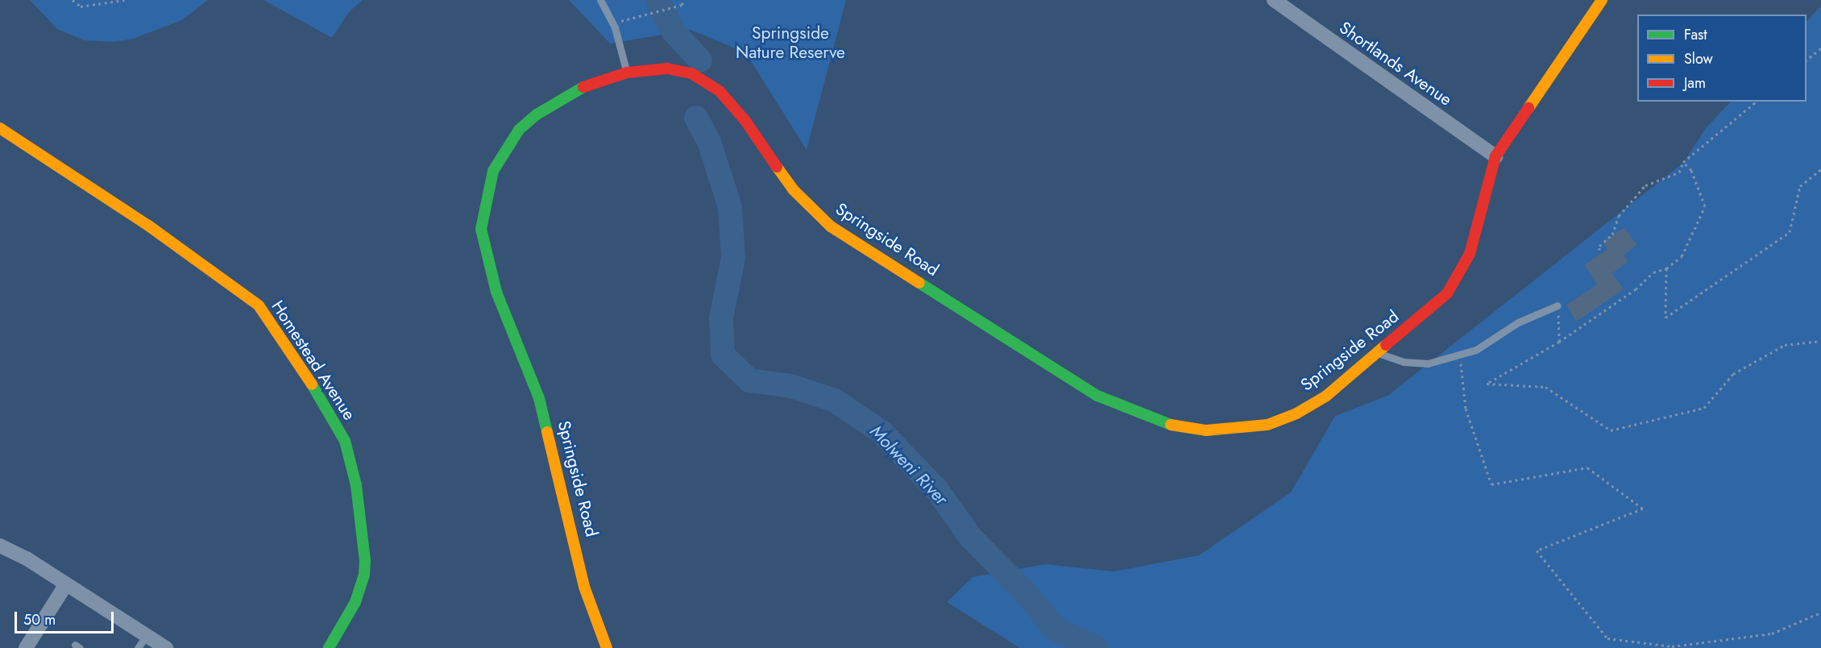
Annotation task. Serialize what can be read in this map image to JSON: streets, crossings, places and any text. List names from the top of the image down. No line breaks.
{"streets":{"street":["Shortlands Avenue","Springside Road","Homestead Avenue"]},"crossings":[["Shortlands Avenue","Springside Road"]],"water":["Molweni River"],"parks":["Springside Nature Reserve"],"legend":["Fast","Slow","Jam"],"scale_bar":"50 m"}
